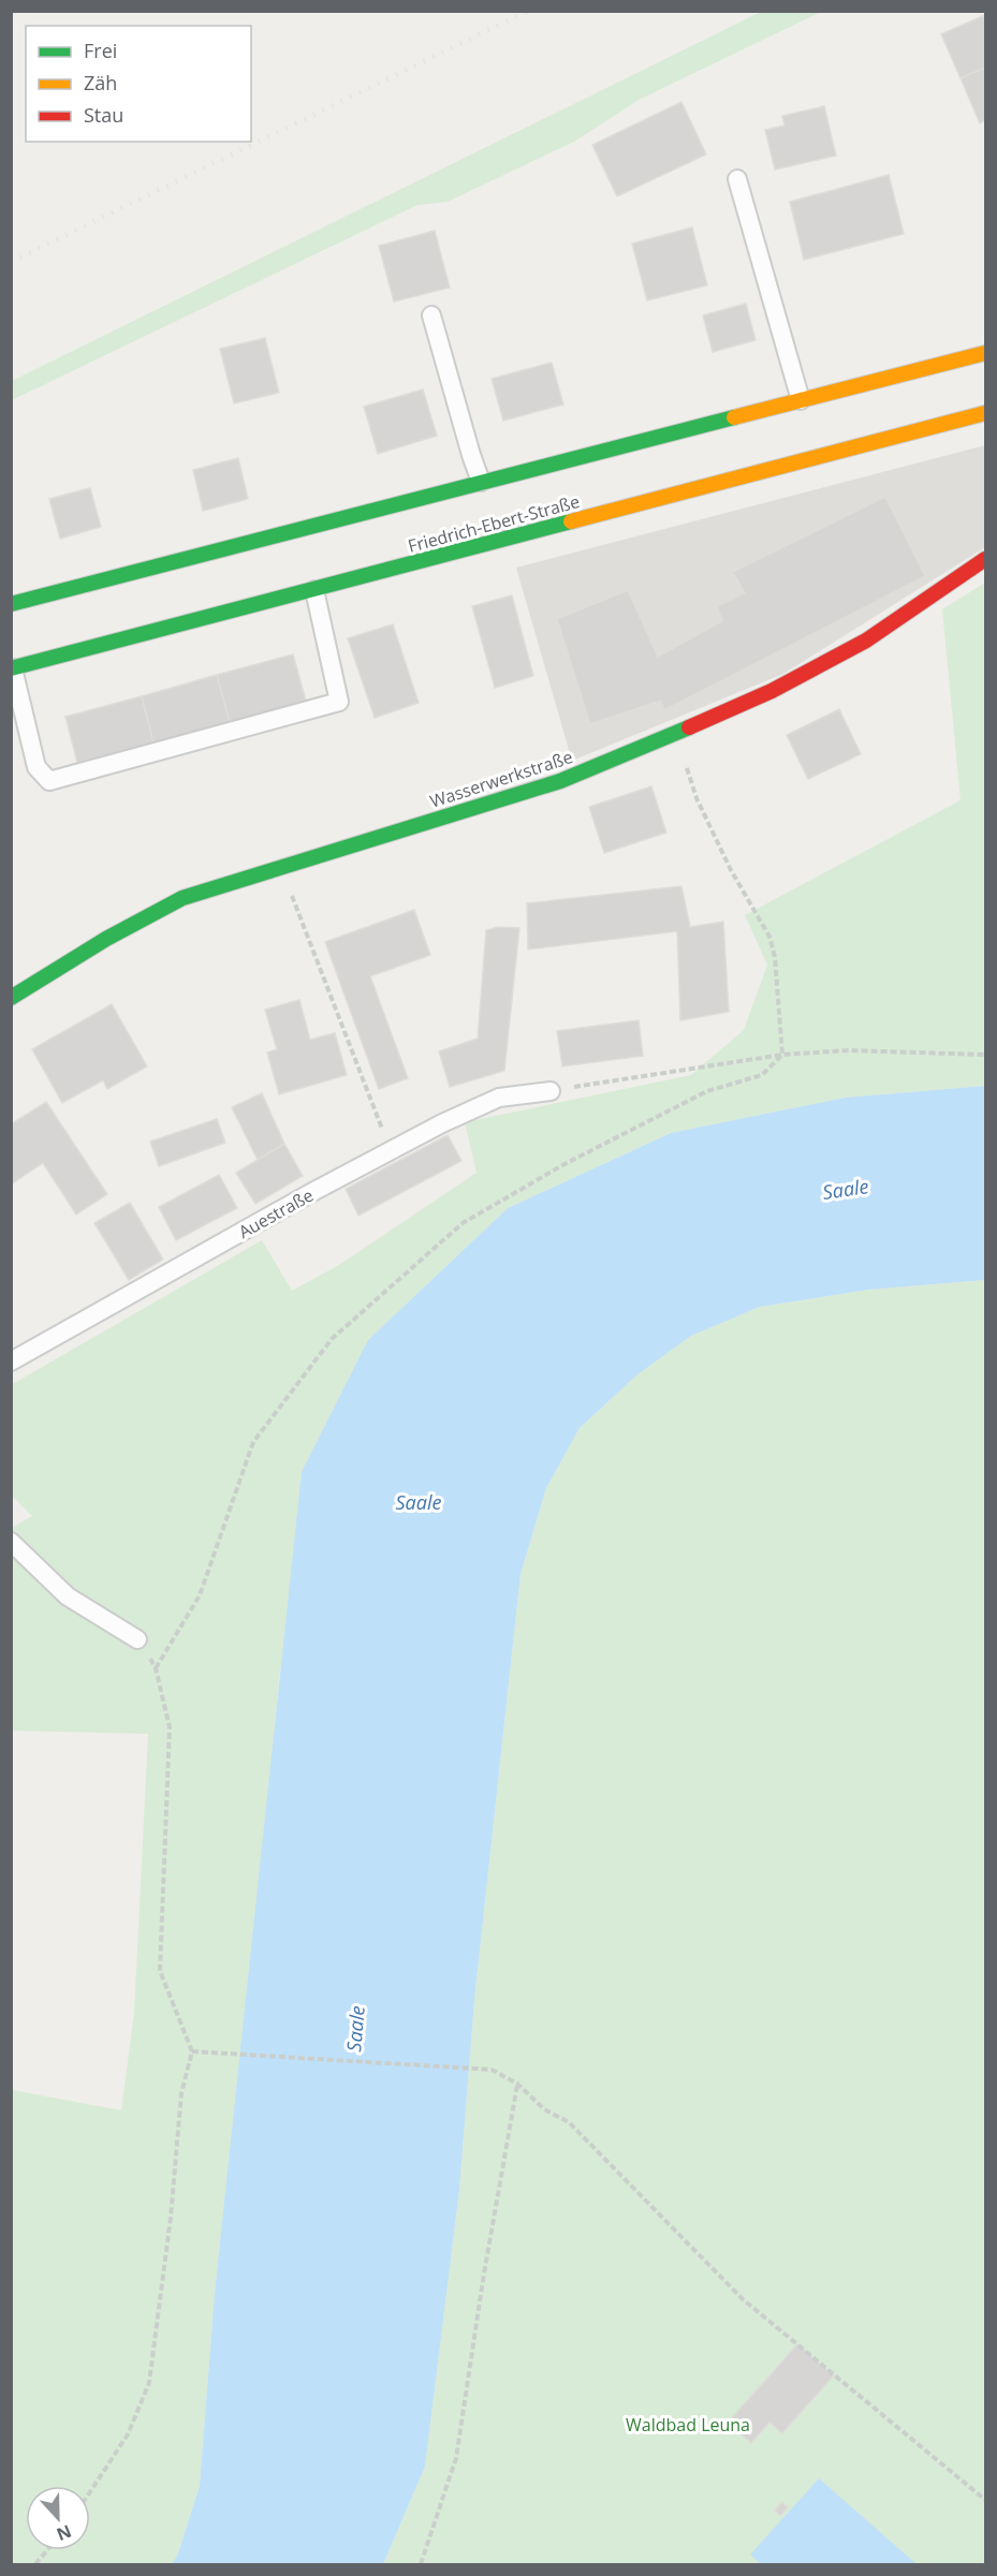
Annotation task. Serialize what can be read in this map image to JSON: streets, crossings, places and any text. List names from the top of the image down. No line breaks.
{"streets":{"street":["Friedrich-Ebert-Straße","Wasserwerkstraße"],"lane":["Auestraße"]},"water":["Saale"],"parks":["Waldbad Leuna"],"legend":["Frei","Zäh","Stau"],"north":"bottom"}
